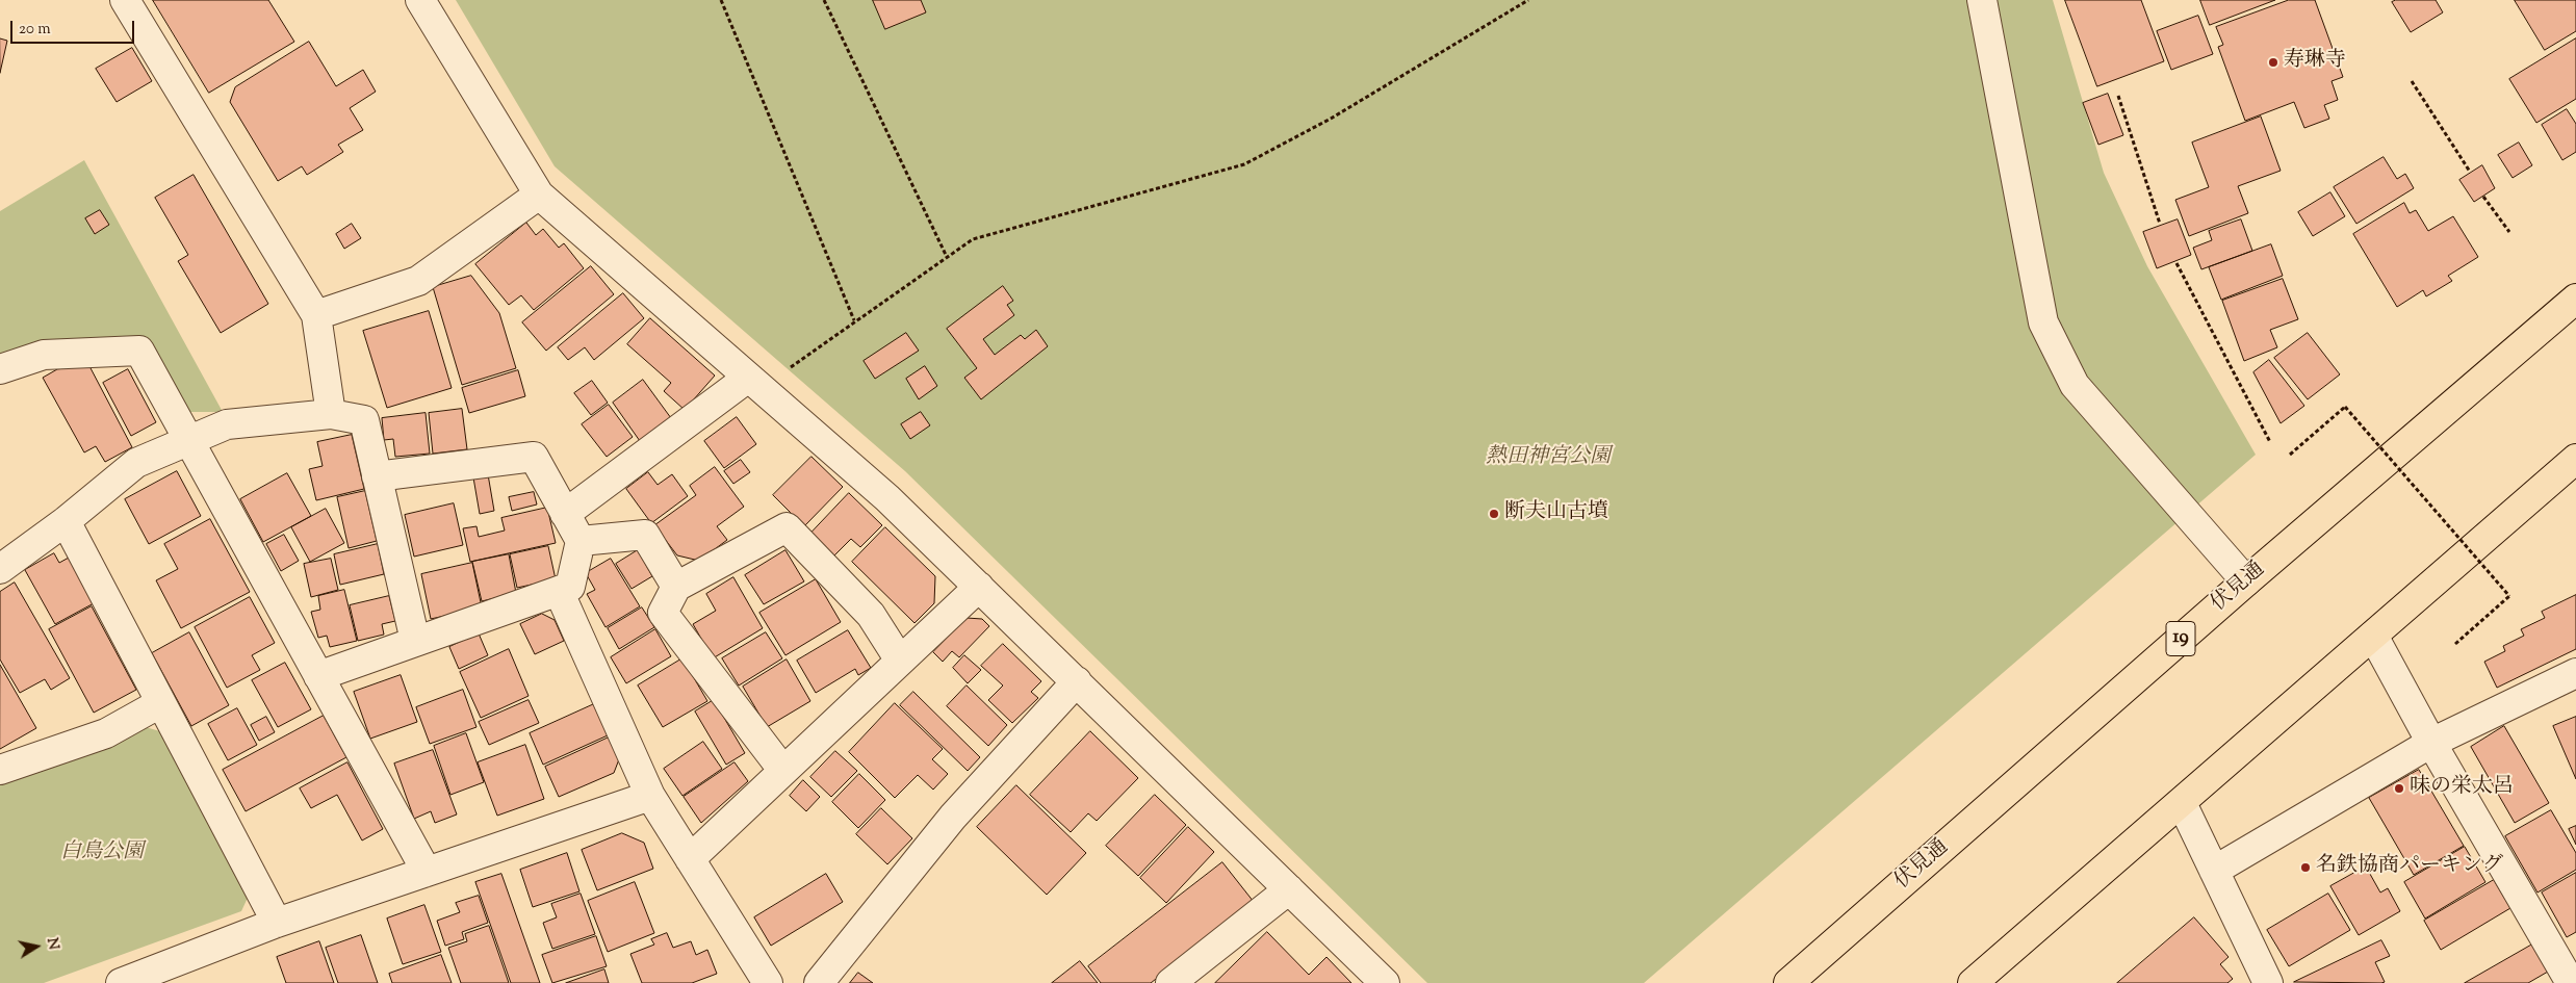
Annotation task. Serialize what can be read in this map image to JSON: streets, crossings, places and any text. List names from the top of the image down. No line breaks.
{"streets":{"highway":["伏見通","19"]},"parks":["熱田神宮公園","白鳥公園"],"places":["寿琳寺","断夫山古墳","味の栄太呂","名鉄協商パーキング"],"scale_bar":"20 m","north":"right"}
